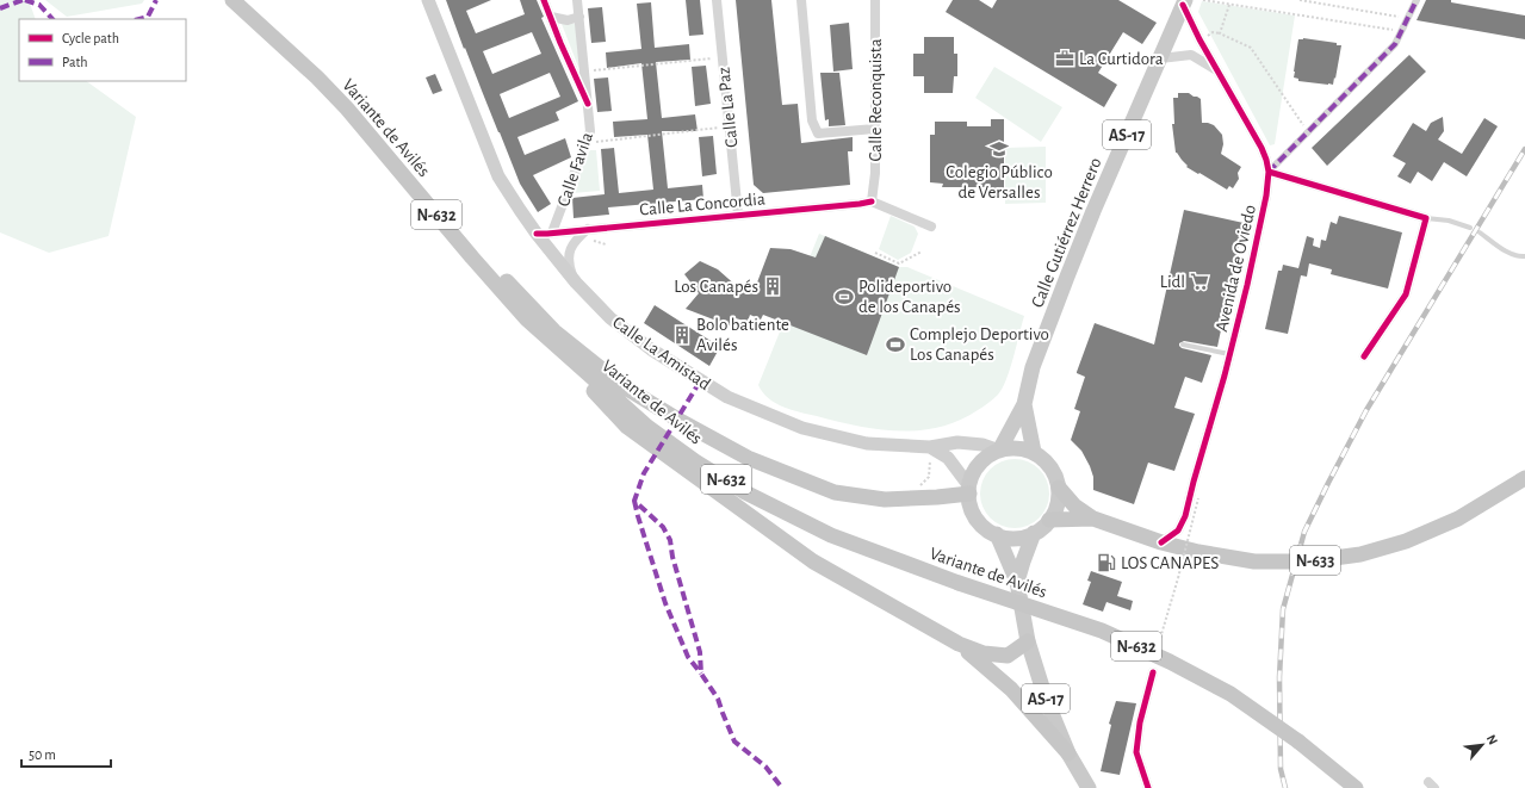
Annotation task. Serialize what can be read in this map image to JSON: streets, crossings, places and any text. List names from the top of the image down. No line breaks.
{"streets":{"highway":["Variante de Avilés","N-632","N-633"],"main road":["AS-17","Calle Gutiérrez Herrero","Calle La Amistad"],"street":["Calle Reconquista","Calle La Paz","Calle Favila","Calle La Concordia","Avenida de Oviedo"]},"crossings":[["Calle Reconquista","Calle La Concordia"],["Calle La Paz","Calle La Concordia"],["AS-17","Calle Gutiérrez Herrero"],["AS-17","Calle La Amistad"],["AS-17","N-633"],["Calle Favila","Calle La Concordia"],["Calle La Concordia","Calle La Amistad"],["Calle Gutiérrez Herrero","Avenida de Oviedo"],["Avenida de Oviedo","N-633"],["Calle La Amistad","N-633"]],"places":{"office":["La Curtidora"],"school or university":["Colegio Público de Versalles"],"supermarket":["Lidl"],"building":["Los Canapés","Bolo batiente Avilés"],"sports":["Polideportivo de los Canapés","Complejo Deportivo Los Canapés"],"fuel station":["LOS CANAPES"]},"legend":["Cycle path","Path"],"scale_bar":"50 m","north":"top right"}
